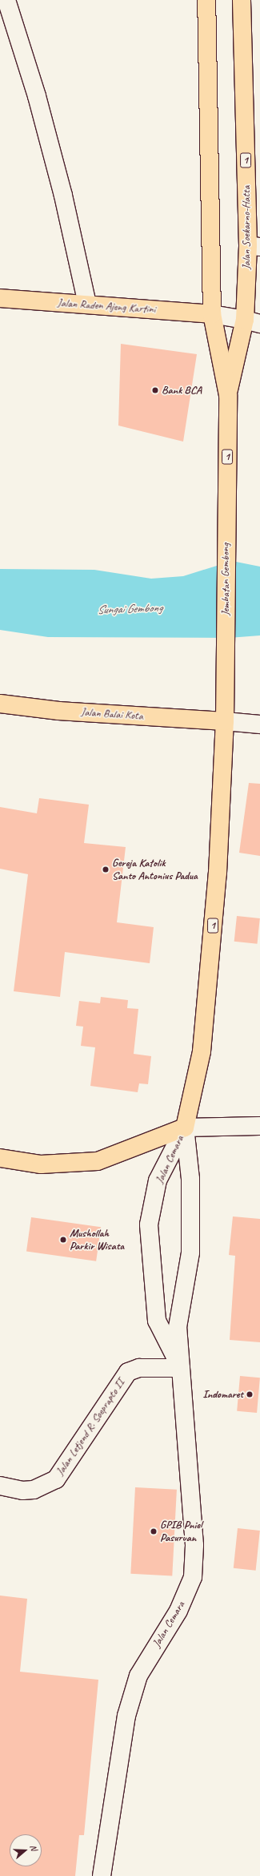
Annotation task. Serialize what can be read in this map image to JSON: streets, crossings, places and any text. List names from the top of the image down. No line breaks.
{"streets":{"main road":["1","Jalan Soekarno-Hatta","Jalan Raden Ajeng Kartini","Jembatan Gembong","Jalan Balai Kota"],"street":["Jalan Cemara","Jalan Letjend R. Soeprapto II"]},"crossings":[["1","Jalan Soekarno-Hatta"],["1","Jalan Raden Ajeng Kartini"],["1","Jembatan Gembong"],["1","Jalan Balai Kota"],["1","Jalan Cemara"],["Jembatan Gembong","Jalan Balai Kota"],["Jalan Cemara","Jalan Letjend R. Soeprapto II"]],"water":["Sungai Gembong"],"places":["Bank BCA","Gereja Katolik Santo Antonius Padua","Mushollah Parkir Wisata","Indomaret","GPIB Pniel Pasuruan"],"north":"right"}
